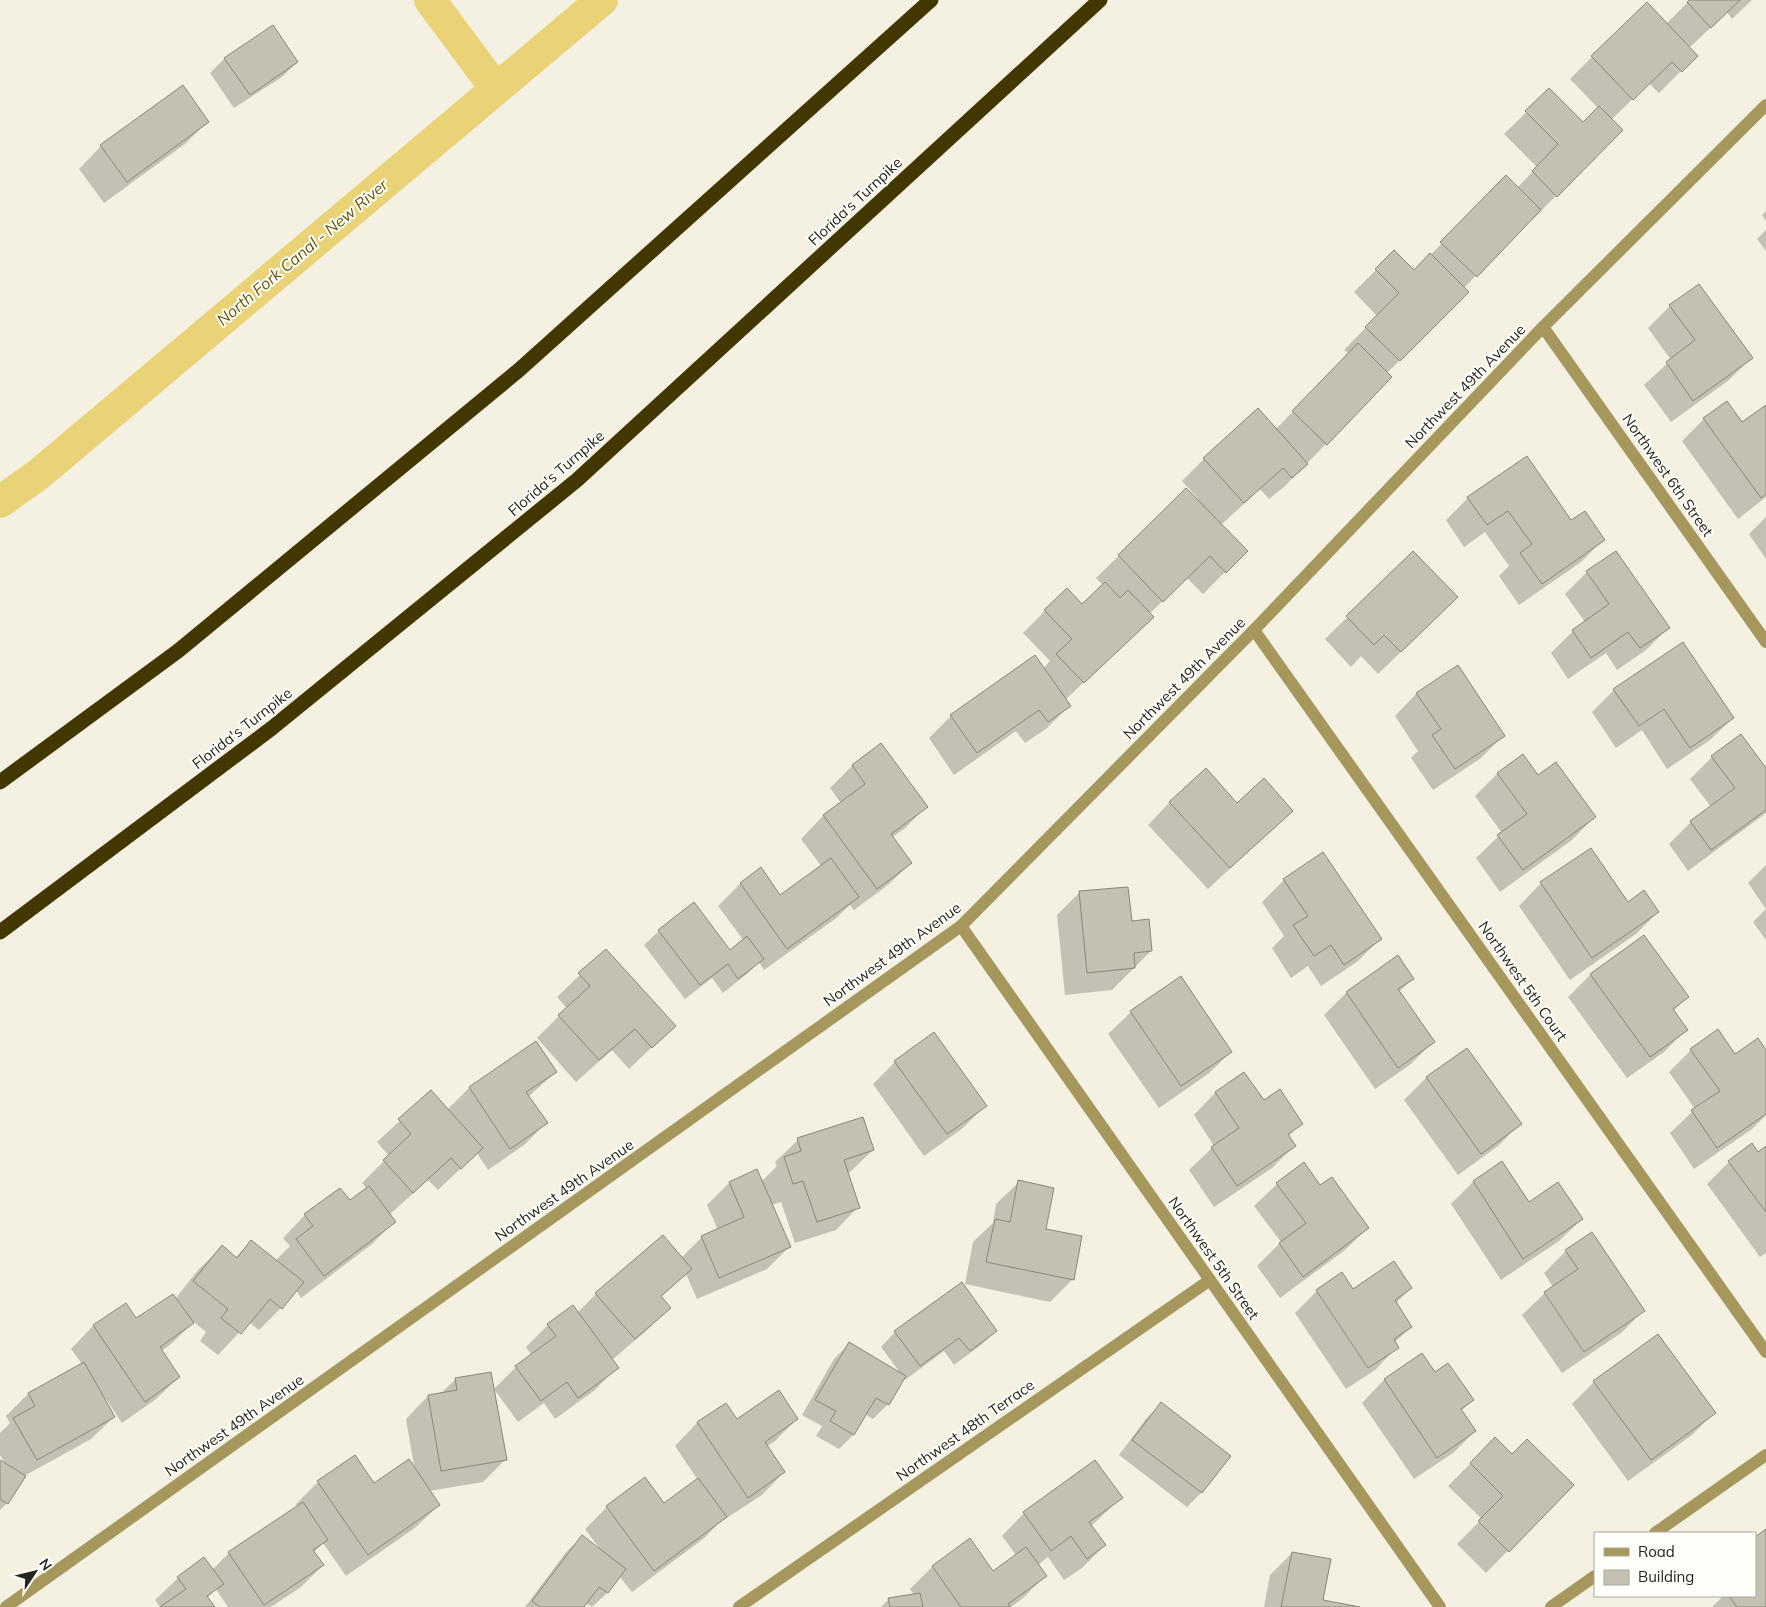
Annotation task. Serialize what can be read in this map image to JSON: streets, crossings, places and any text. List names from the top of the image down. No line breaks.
{"streets":{"highway":["Florida's Turnpike"],"street":["Northwest 49th Avenue","Northwest 6th Street","Northwest 5th Court","Northwest 5th Street","Northwest 48th Terrace"]},"crossings":[["Northwest 49th Avenue","Northwest 6th Street"],["Northwest 49th Avenue","Northwest 5th Court"],["Northwest 49th Avenue","Northwest 5th Street"],["Northwest 5th Street","Northwest 48th Terrace"]],"water":["North Fork Canal - New River"],"legend":["Road","Building"],"north":"top right"}
